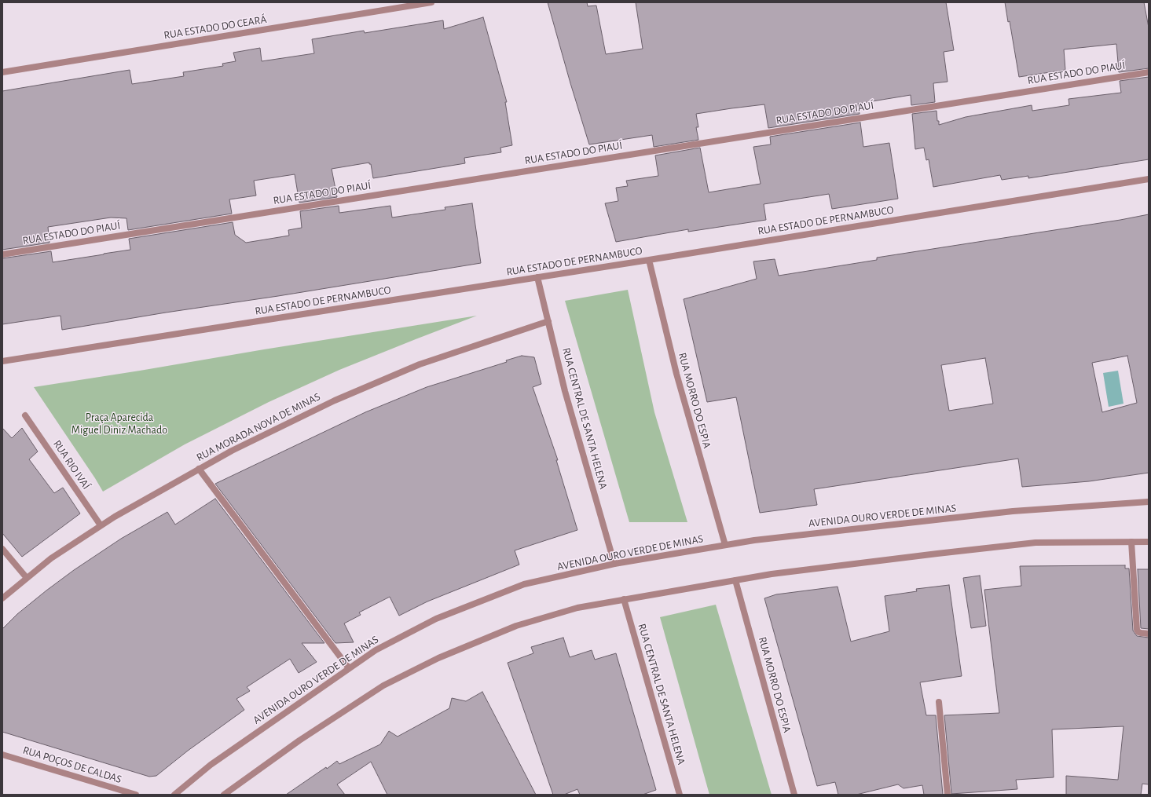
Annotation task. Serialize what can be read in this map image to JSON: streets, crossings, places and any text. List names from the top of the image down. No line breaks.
{"streets":{"street":["RUA ESTADO DO CEARÁ","RUA ESTADO DO PIAUÍ","RUA ESTADO DE PERNAMBUCO","RUA MORRO DO ESPIA","RUA CENTRAL DE SANTA HELENA","RUA MORADA NOVA DE MINAS","RUA RIO IVAÍ","AVENIDA OURO VERDE DE MINAS","RUA POÇOS DE CALDAS"]},"crossings":[["RUA ESTADO DE PERNAMBUCO","RUA MORRO DO ESPIA"],["RUA ESTADO DE PERNAMBUCO","RUA CENTRAL DE SANTA HELENA"],["RUA MORRO DO ESPIA","AVENIDA OURO VERDE DE MINAS"],["RUA CENTRAL DE SANTA HELENA","RUA MORADA NOVA DE MINAS"],["RUA CENTRAL DE SANTA HELENA","AVENIDA OURO VERDE DE MINAS"],["RUA MORADA NOVA DE MINAS","RUA RIO IVAÍ"]],"parks":["Praça Aparecida Miguel Diniz Machado"]}
